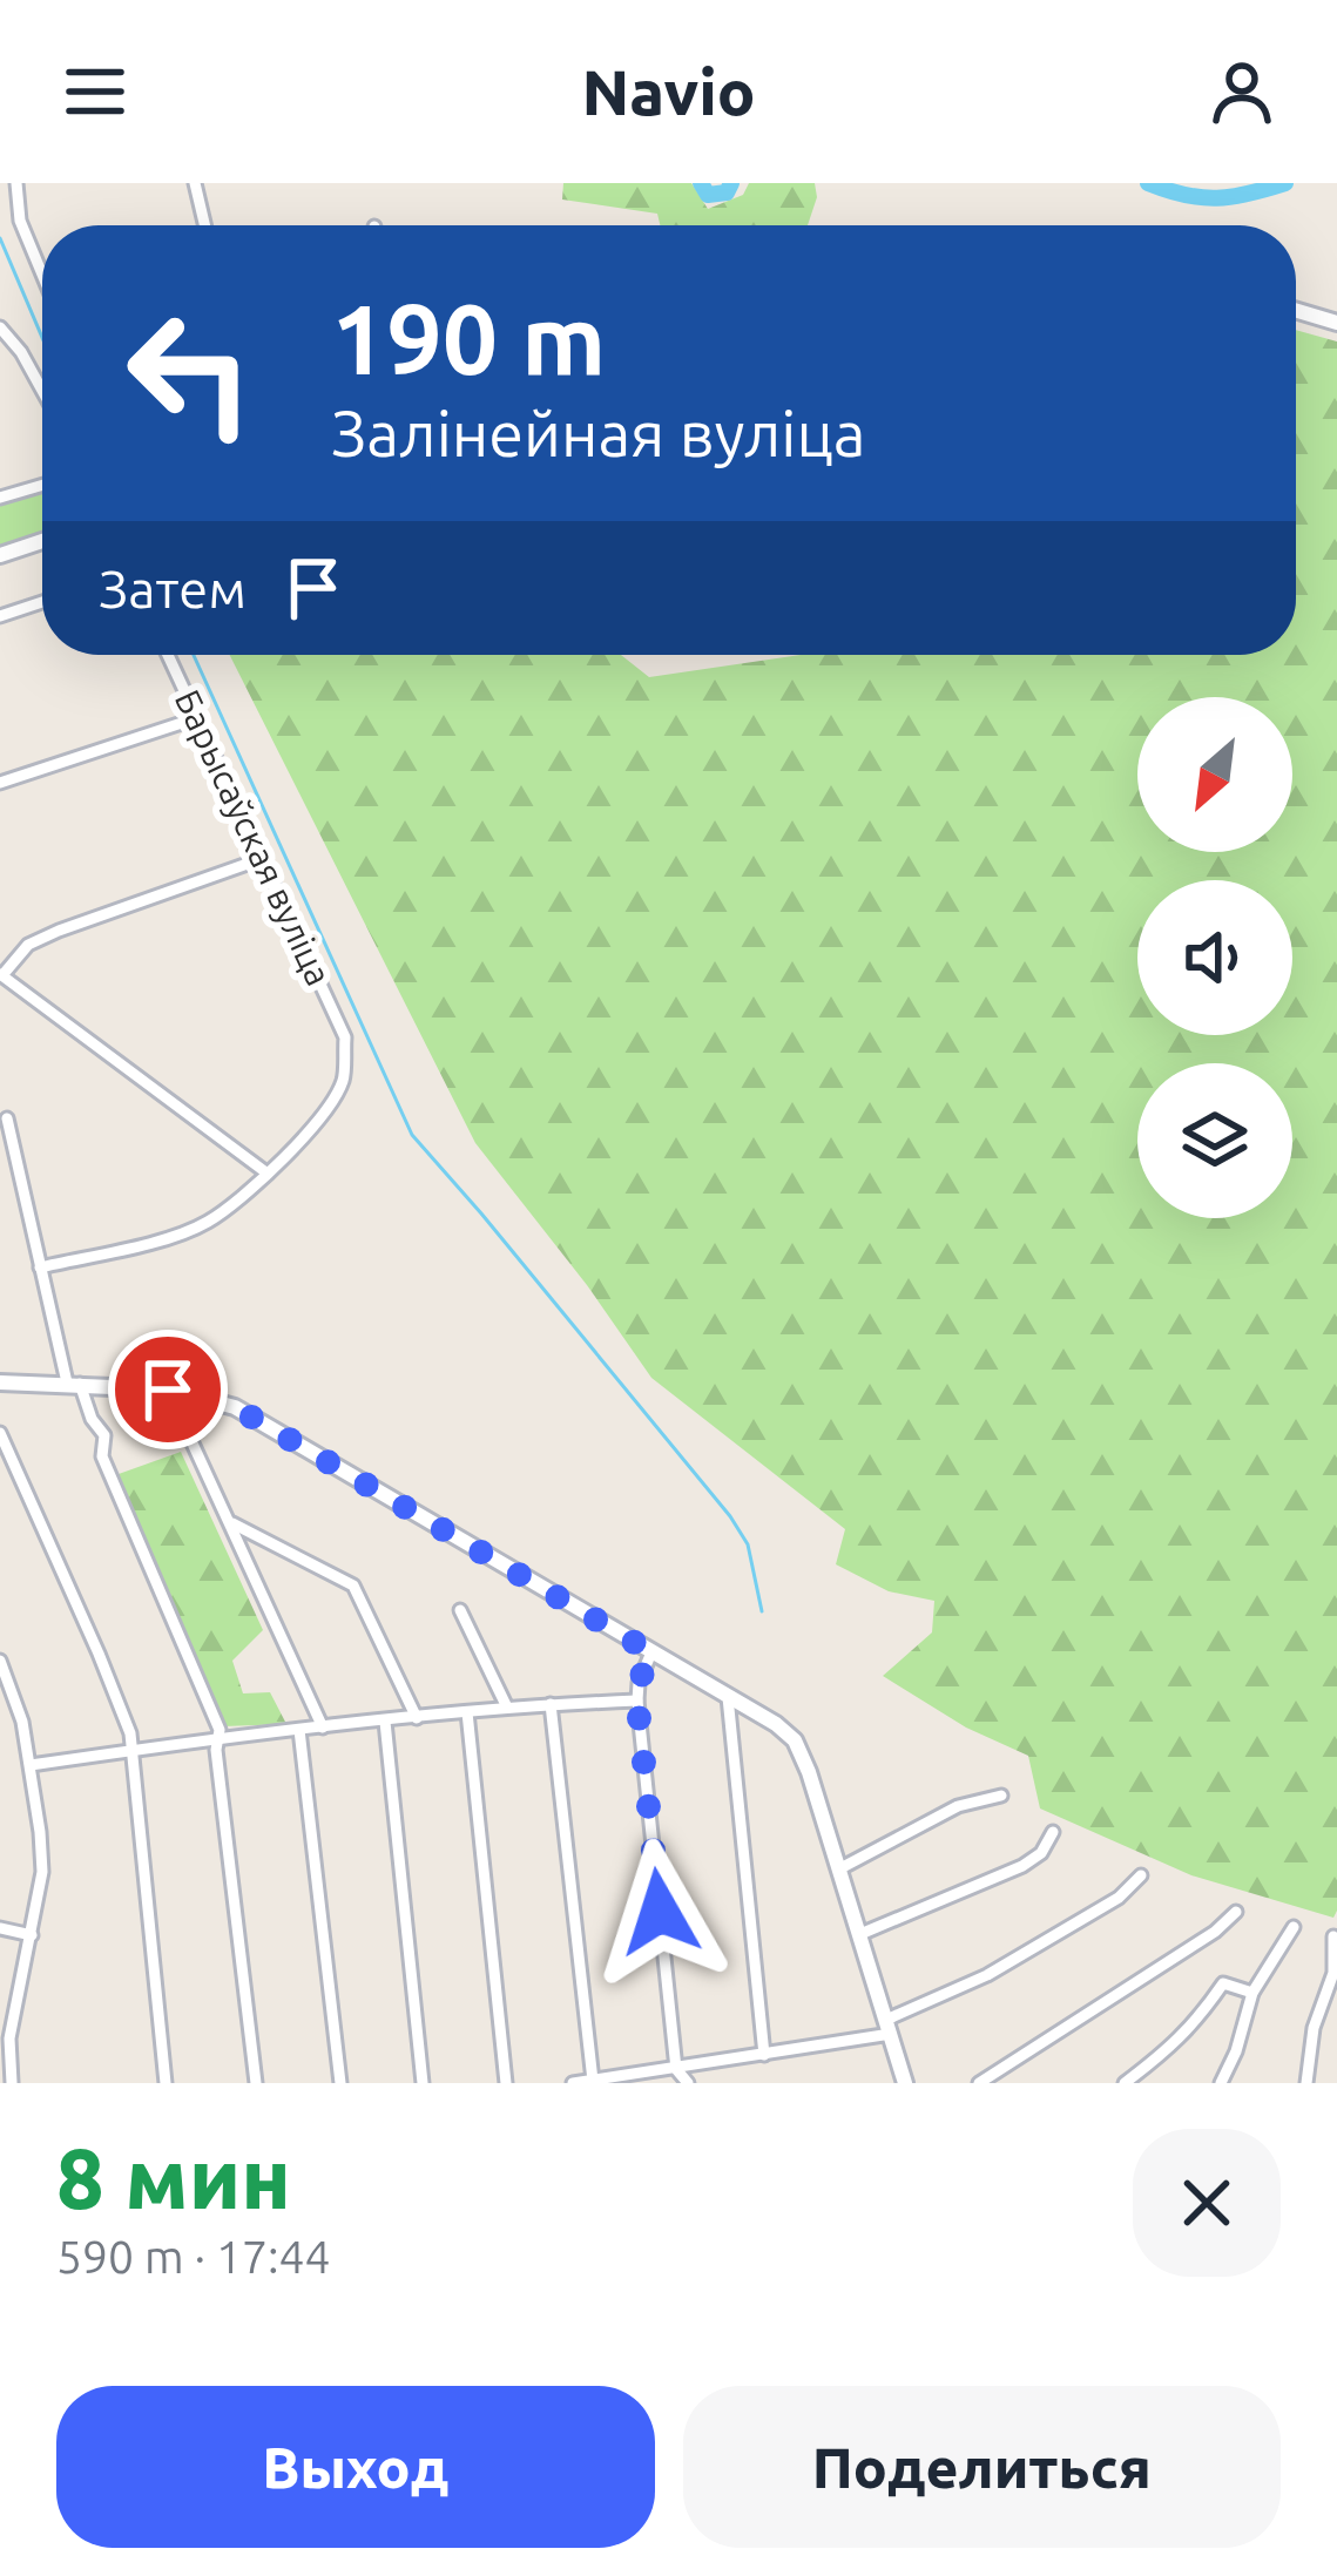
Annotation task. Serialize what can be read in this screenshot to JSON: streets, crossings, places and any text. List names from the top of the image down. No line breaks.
{"streets":{"street":["Барысаўская вуліца"]},"north":"bottom left","page":{"header":"Navio","turn":["190 m","Залінейная вуліца"],"then":"Затем","heading":["8 мин","590 m · 17:44"],"buttons":["Выход","Поделиться"]}}
